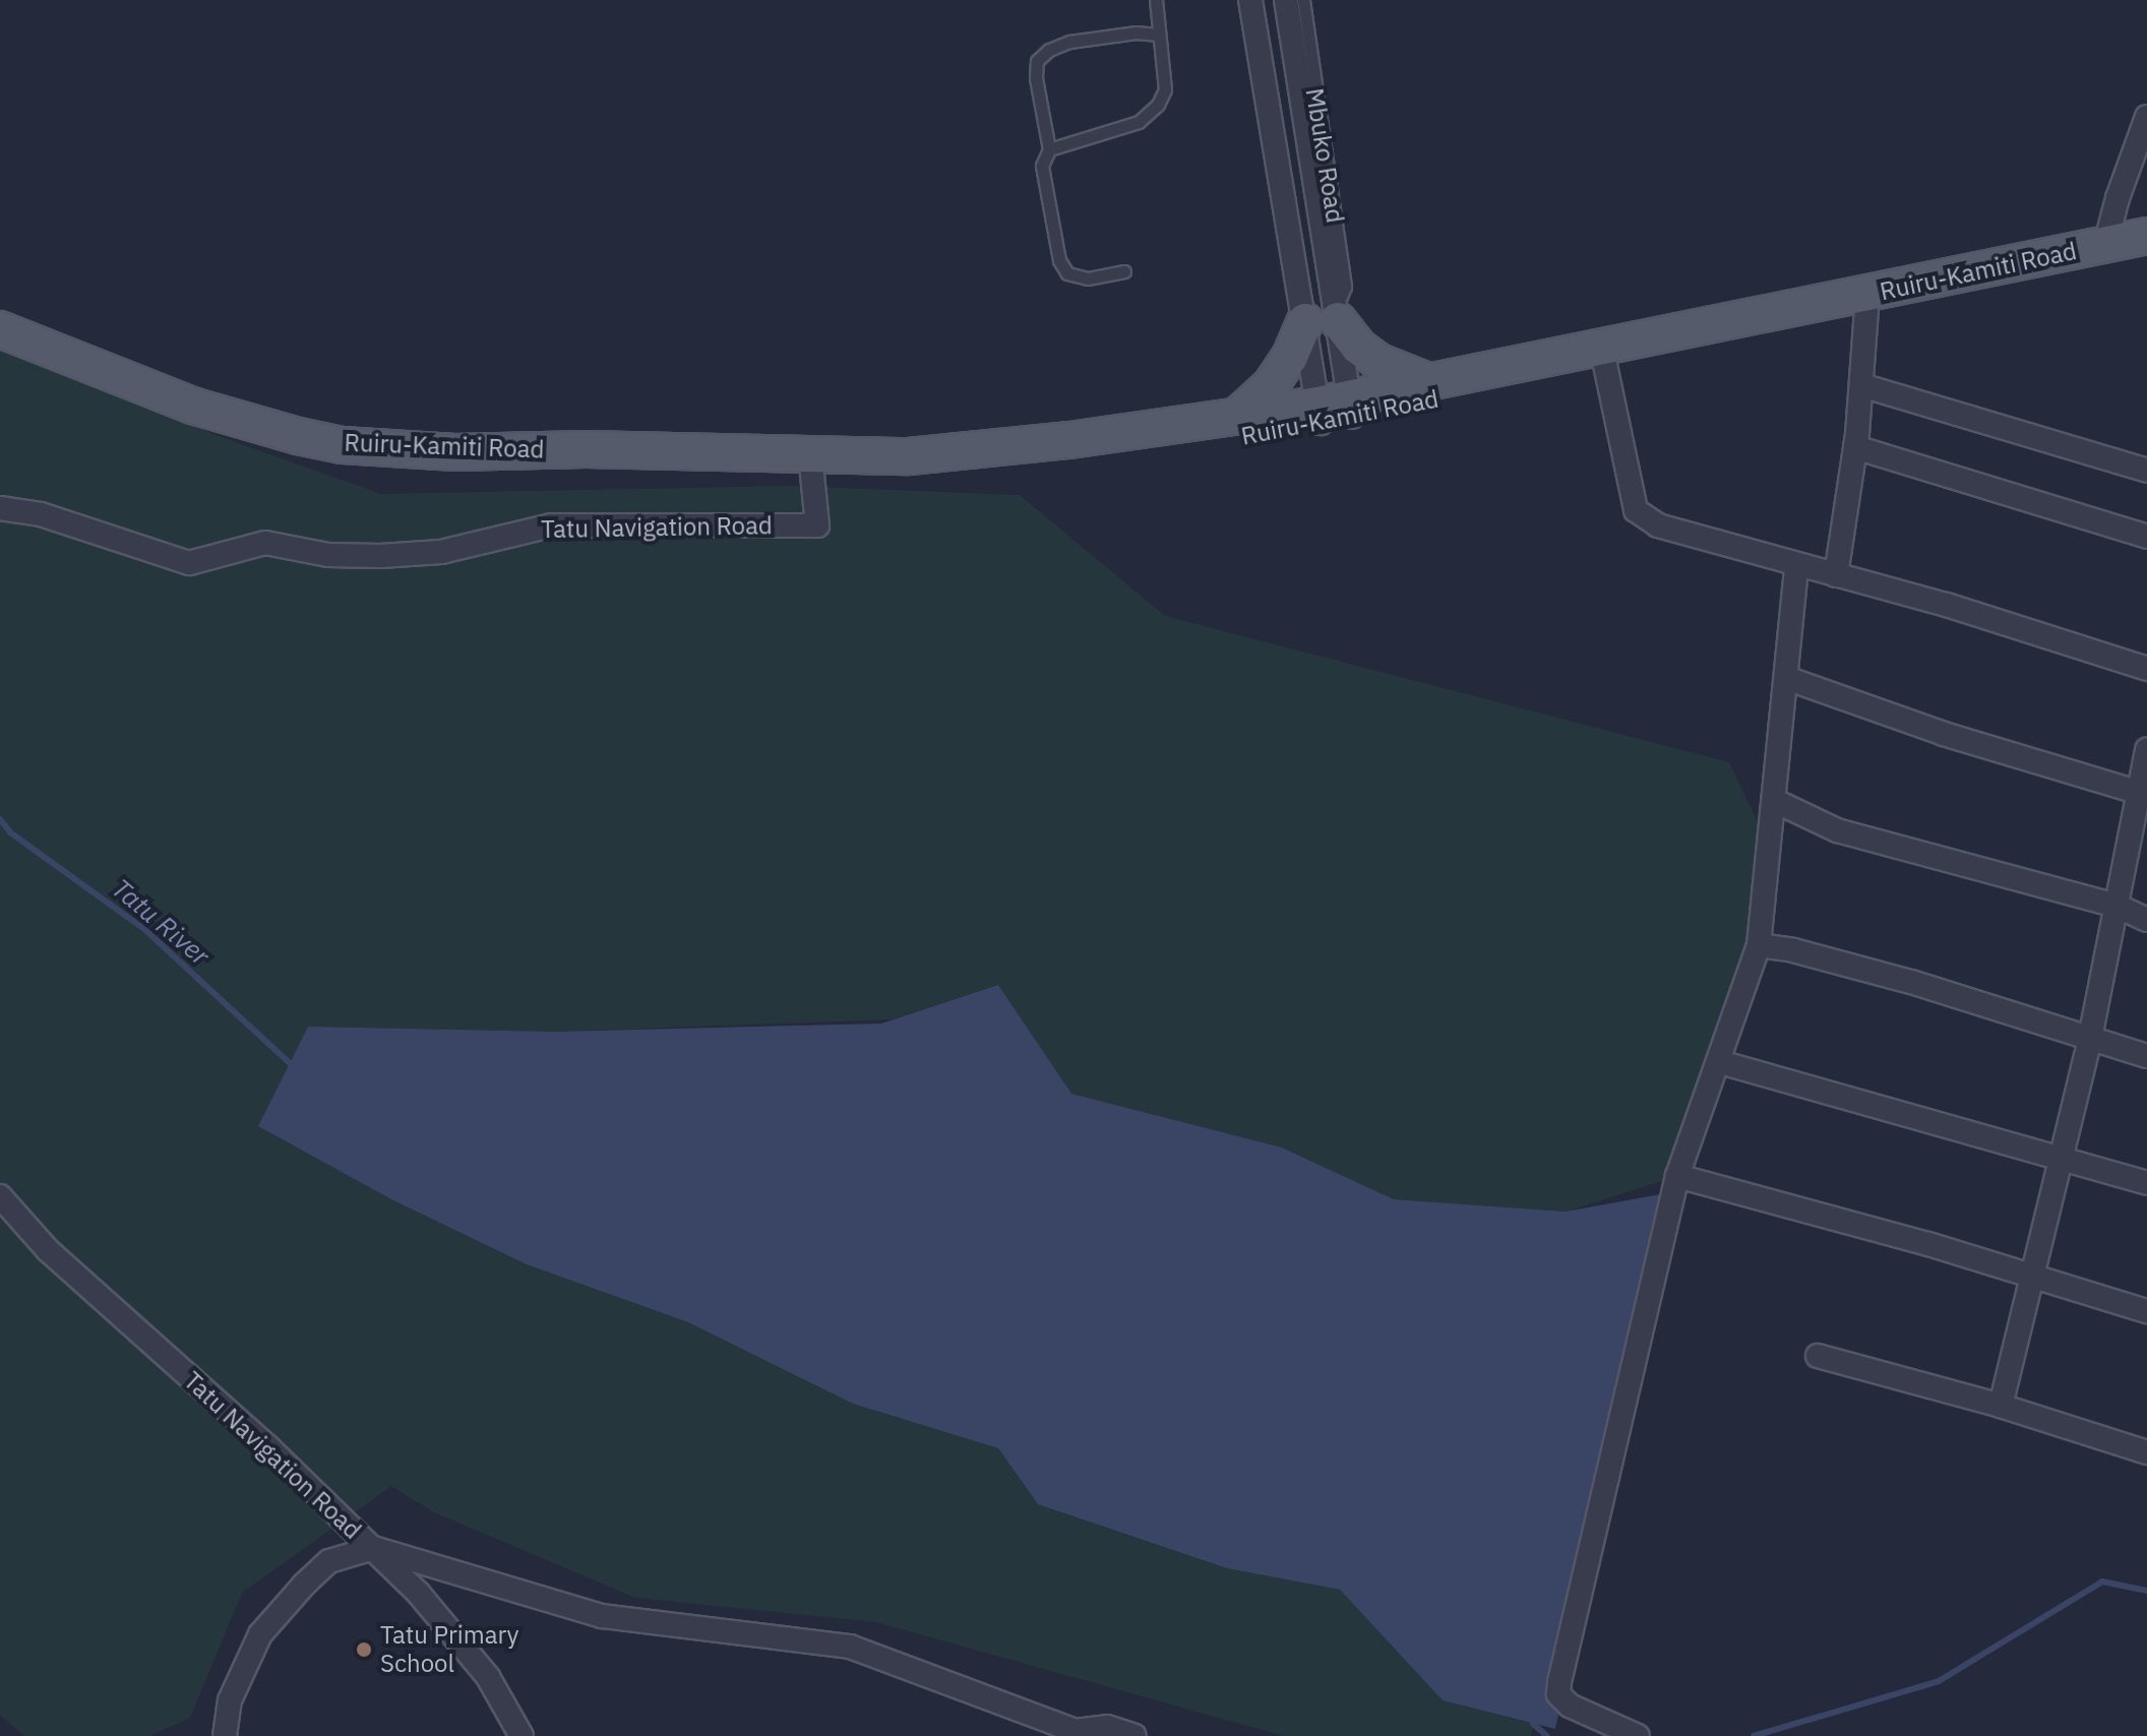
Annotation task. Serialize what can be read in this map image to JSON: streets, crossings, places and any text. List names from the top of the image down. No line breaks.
{"streets":{"main road":["Ruiru-Kamiti Road"],"street":["Tatu Navigation Road"],"lane":["Mbuko Road"]},"crossings":[["Ruiru-Kamiti Road","Tatu Navigation Road"]],"water":["Tatu River"],"places":["Tatu Primary School"]}
